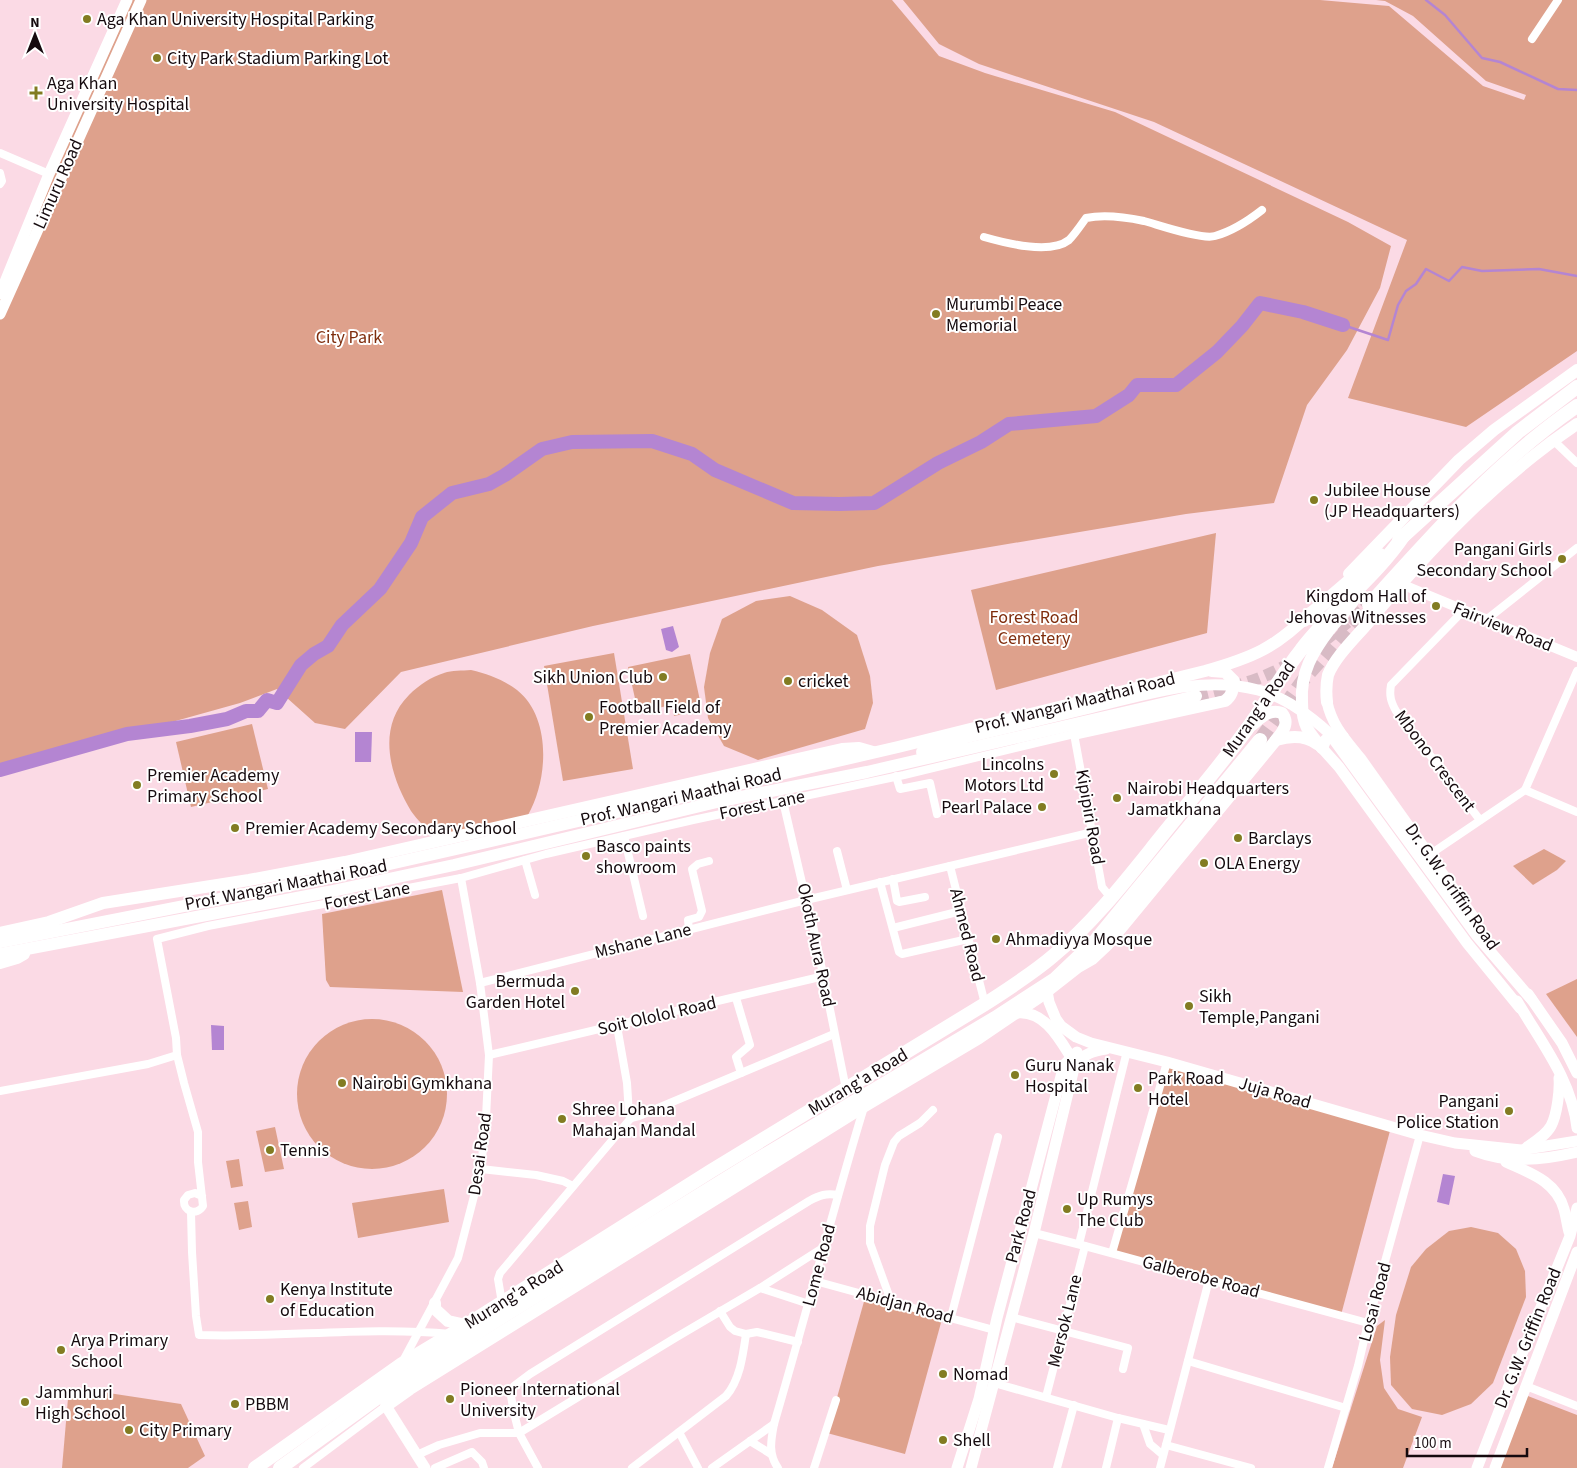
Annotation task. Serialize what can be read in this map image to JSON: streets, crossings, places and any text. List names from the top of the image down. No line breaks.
{"streets":{"highway":["Prof. Wangari Maathai Road","Murang'a Road"],"main road":["Limuru Road","Dr. G.W. Griffin Road","Juja Road","Park Road"],"street":["Fairview Road","Mbono Crescent","Forest Lane","Kipipiri Road","Ahmed Road","Mshane Lane","Okoth Aura Road","Soit Ololol Road","Desai Road","Lome Road","Galberobe Road","Losai Road","Abidjan Road","Mersok Lane"]},"crossings":[["Fairview Road","Mbono Crescent"],["Prof. Wangari Maathai Road","Murang'a Road"],["Prof. Wangari Maathai Road","Forest Lane"],["Prof. Wangari Maathai Road","Kipipiri Road"],["Prof. Wangari Maathai Road","Dr. G.W. Griffin Road"],["Murang'a Road","Kipipiri Road"],["Murang'a Road","Dr. G.W. Griffin Road"],["Murang'a Road","Ahmed Road"],["Murang'a Road","Okoth Aura Road"],["Murang'a Road","Juja Road"],["Murang'a Road","Desai Road"],["Murang'a Road","Lome Road"],["Forest Lane","Okoth Aura Road"],["Forest Lane","Desai Road"],["Kipipiri Road","Mshane Lane"],["Ahmed Road","Mshane Lane"],["Mshane Lane","Okoth Aura Road"],["Mshane Lane","Desai Road"],["Okoth Aura Road","Soit Ololol Road"],["Soit Ololol Road","Desai Road"],["Juja Road","Losai Road"],["Juja Road","Mersok Lane"],["Park Road","Galberobe Road"],["Park Road","Abidjan Road"],["Lome Road","Abidjan Road"],["Galberobe Road","Losai Road"],["Galberobe Road","Mersok Lane"]],"parks":["City Park","Forest Road Cemetery"],"places":{"other":["Aga Khan University Hospital Parking","City Park Stadium Parking Lot","Murumbi Peace Memorial","Jubilee House (JP Headquarters)","Pangani Girls Secondary School","Kingdom Hall of Jehovas Witnesses","Sikh Union Club","cricket","Football Field of Premier Academy","Lincolns Motors Ltd","Premier Academy Primary School","Nairobi Headquarters Jamatkhana","Pearl Palace","Premier Academy Secondary School","Barclays","Basco paints showroom","OLA Energy","Ahmadiyya Mosque","Bermuda Garden Hotel","Sikh Temple,Pangani","Guru Nanak Hospital","Nairobi Gymkhana","Park Road Hotel","Pangani Police Station","Shree Lohana Mahajan Mandal","Tennis","Up Rumys The Club","Kenya Institute of Education","Arya Primary School","Nomad","Pioneer International University","Jammhuri High School","PBBM","City Primary","Shell"],"health":["Aga Khan University Hospital"]},"scale_bar":"100 m","north":"top"}
